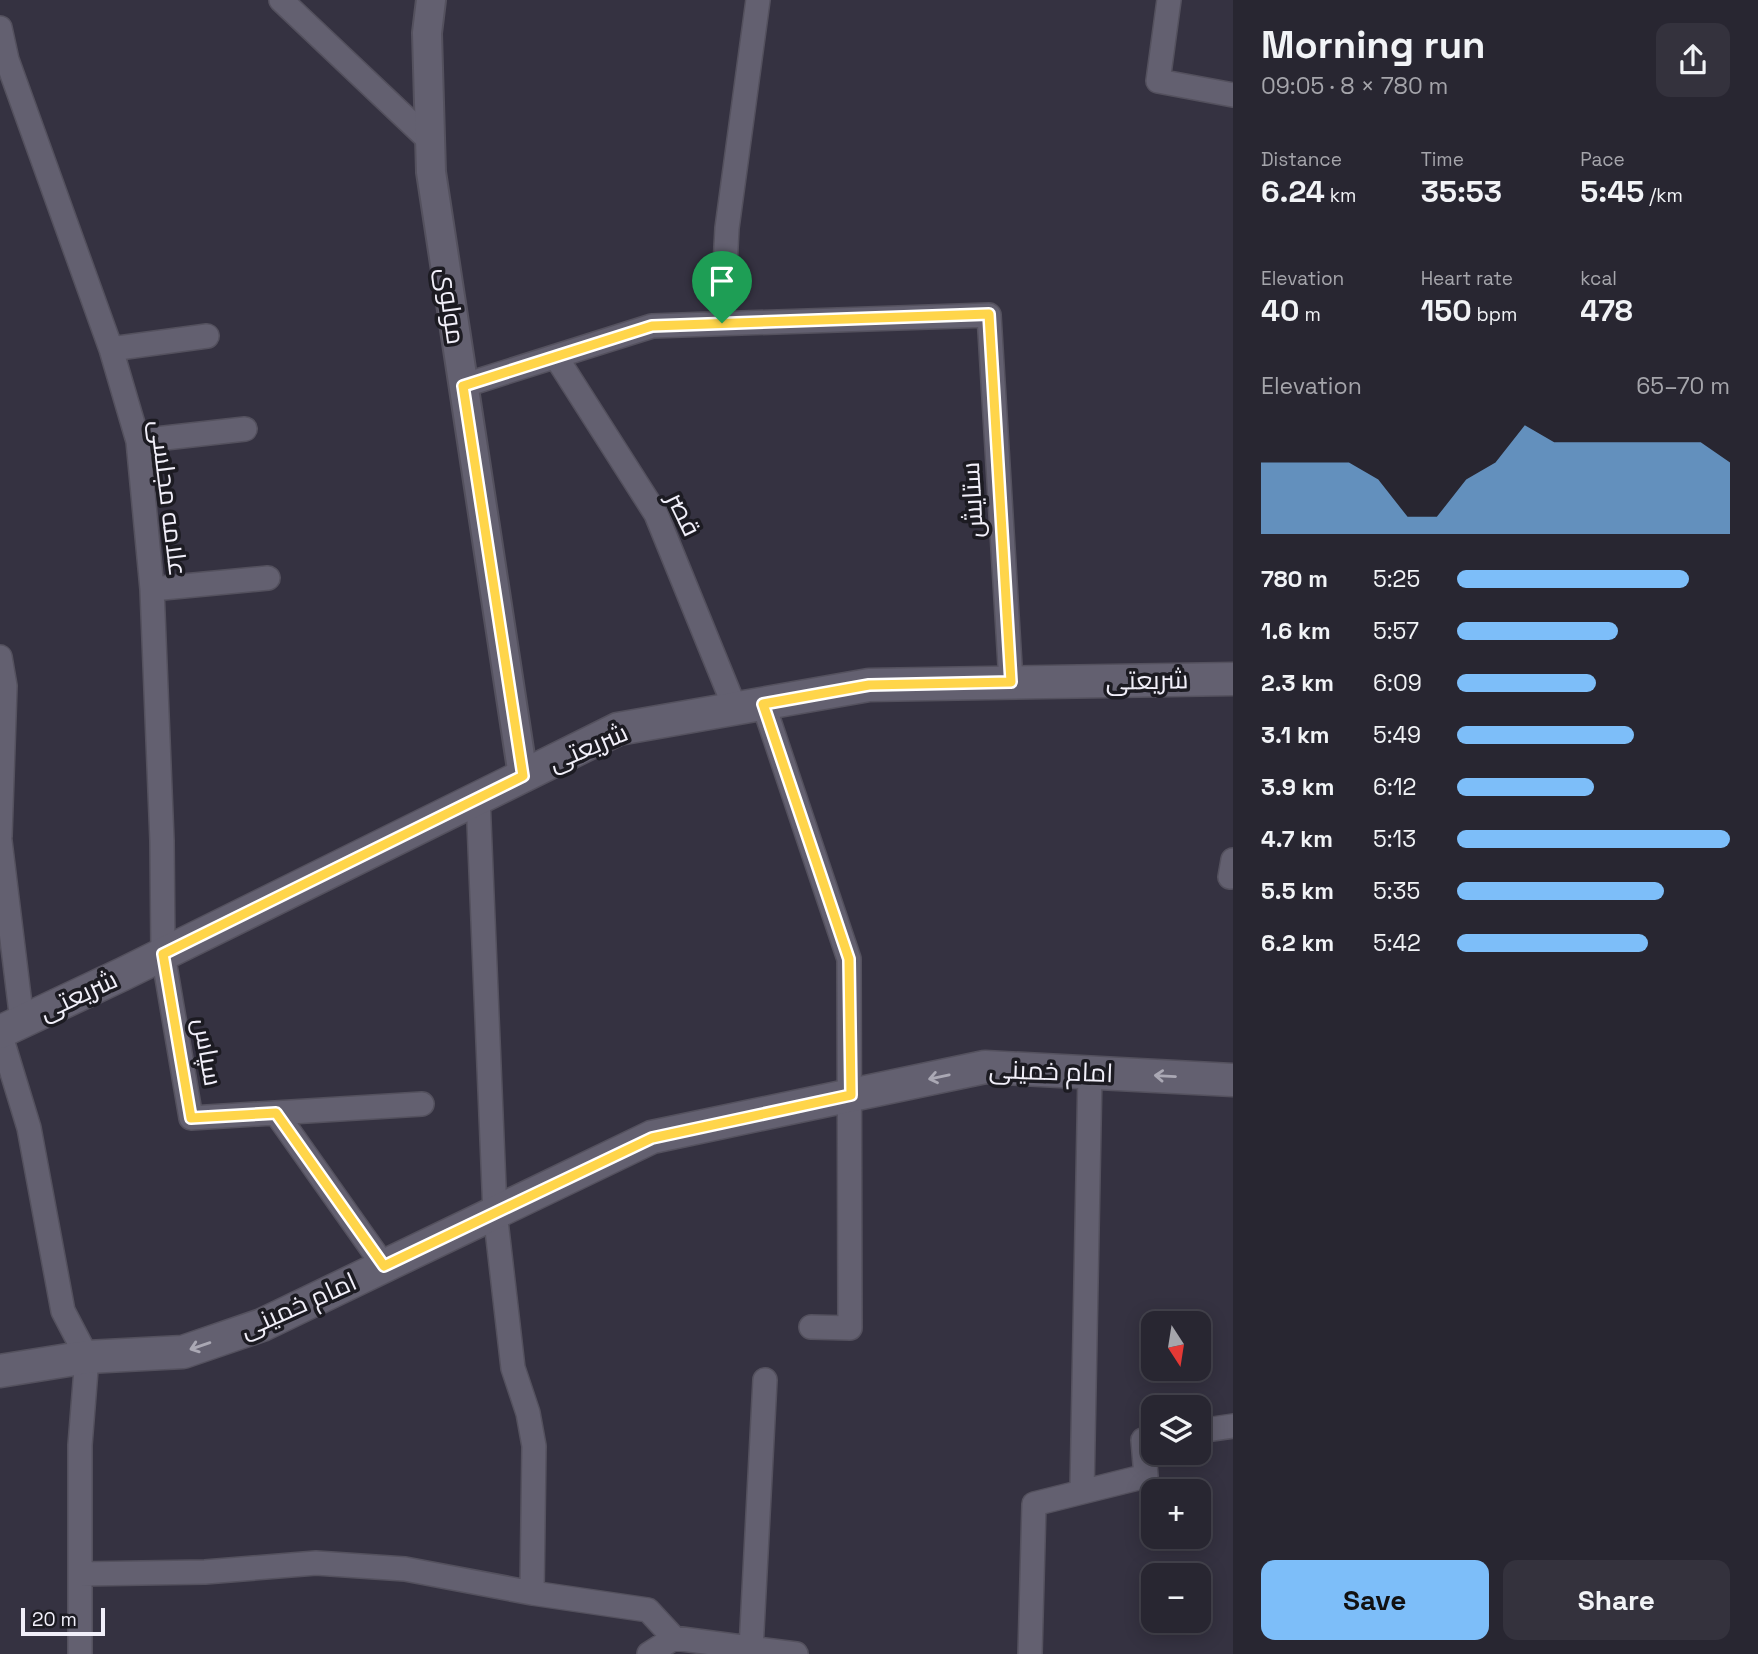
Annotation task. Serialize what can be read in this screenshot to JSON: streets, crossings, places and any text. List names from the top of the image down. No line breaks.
{"streets":{"main road":["شریعتی","امام خمینی"],"street":["مولوی","علامه مجلسی","ستایش","قصر","سپاس"]},"crossings":[["مولوی","شریعتی"],["علامه مجلسی","شریعتی"],["علامه مجلسی","سپاس"],["ستایش","شریعتی"],["قصر","شریعتی"],["قصر","امام خمینی"],["شریعتی","سپاس"]],"one_way":["امام خمینی"],"scale_bar":"20 m","north":"bottom","page":{"heading":["Morning run","09:05 · 8 × 780 m"],"stats":[["Distance","6.24 km"],["Time","35:53"],["Pace","5:45 /km"],["Elevation","40 m"],["Heart rate","150 bpm"],["kcal","478"]],"chart":["Elevation","65–70 m"],"list":[{"name":"780 m","note":"5:25"},{"name":"1.6 km","note":"5:57"},{"name":"2.3 km","note":"6:09"},{"name":"3.1 km","note":"5:49"},{"name":"3.9 km","note":"6:12"},{"name":"4.7 km","note":"5:13"},{"name":"5.5 km","note":"5:35"},{"name":"6.2 km","note":"5:42"}],"map_buttons":["+","−"],"buttons":["Save","Share"],"scale":"20 m"}}
